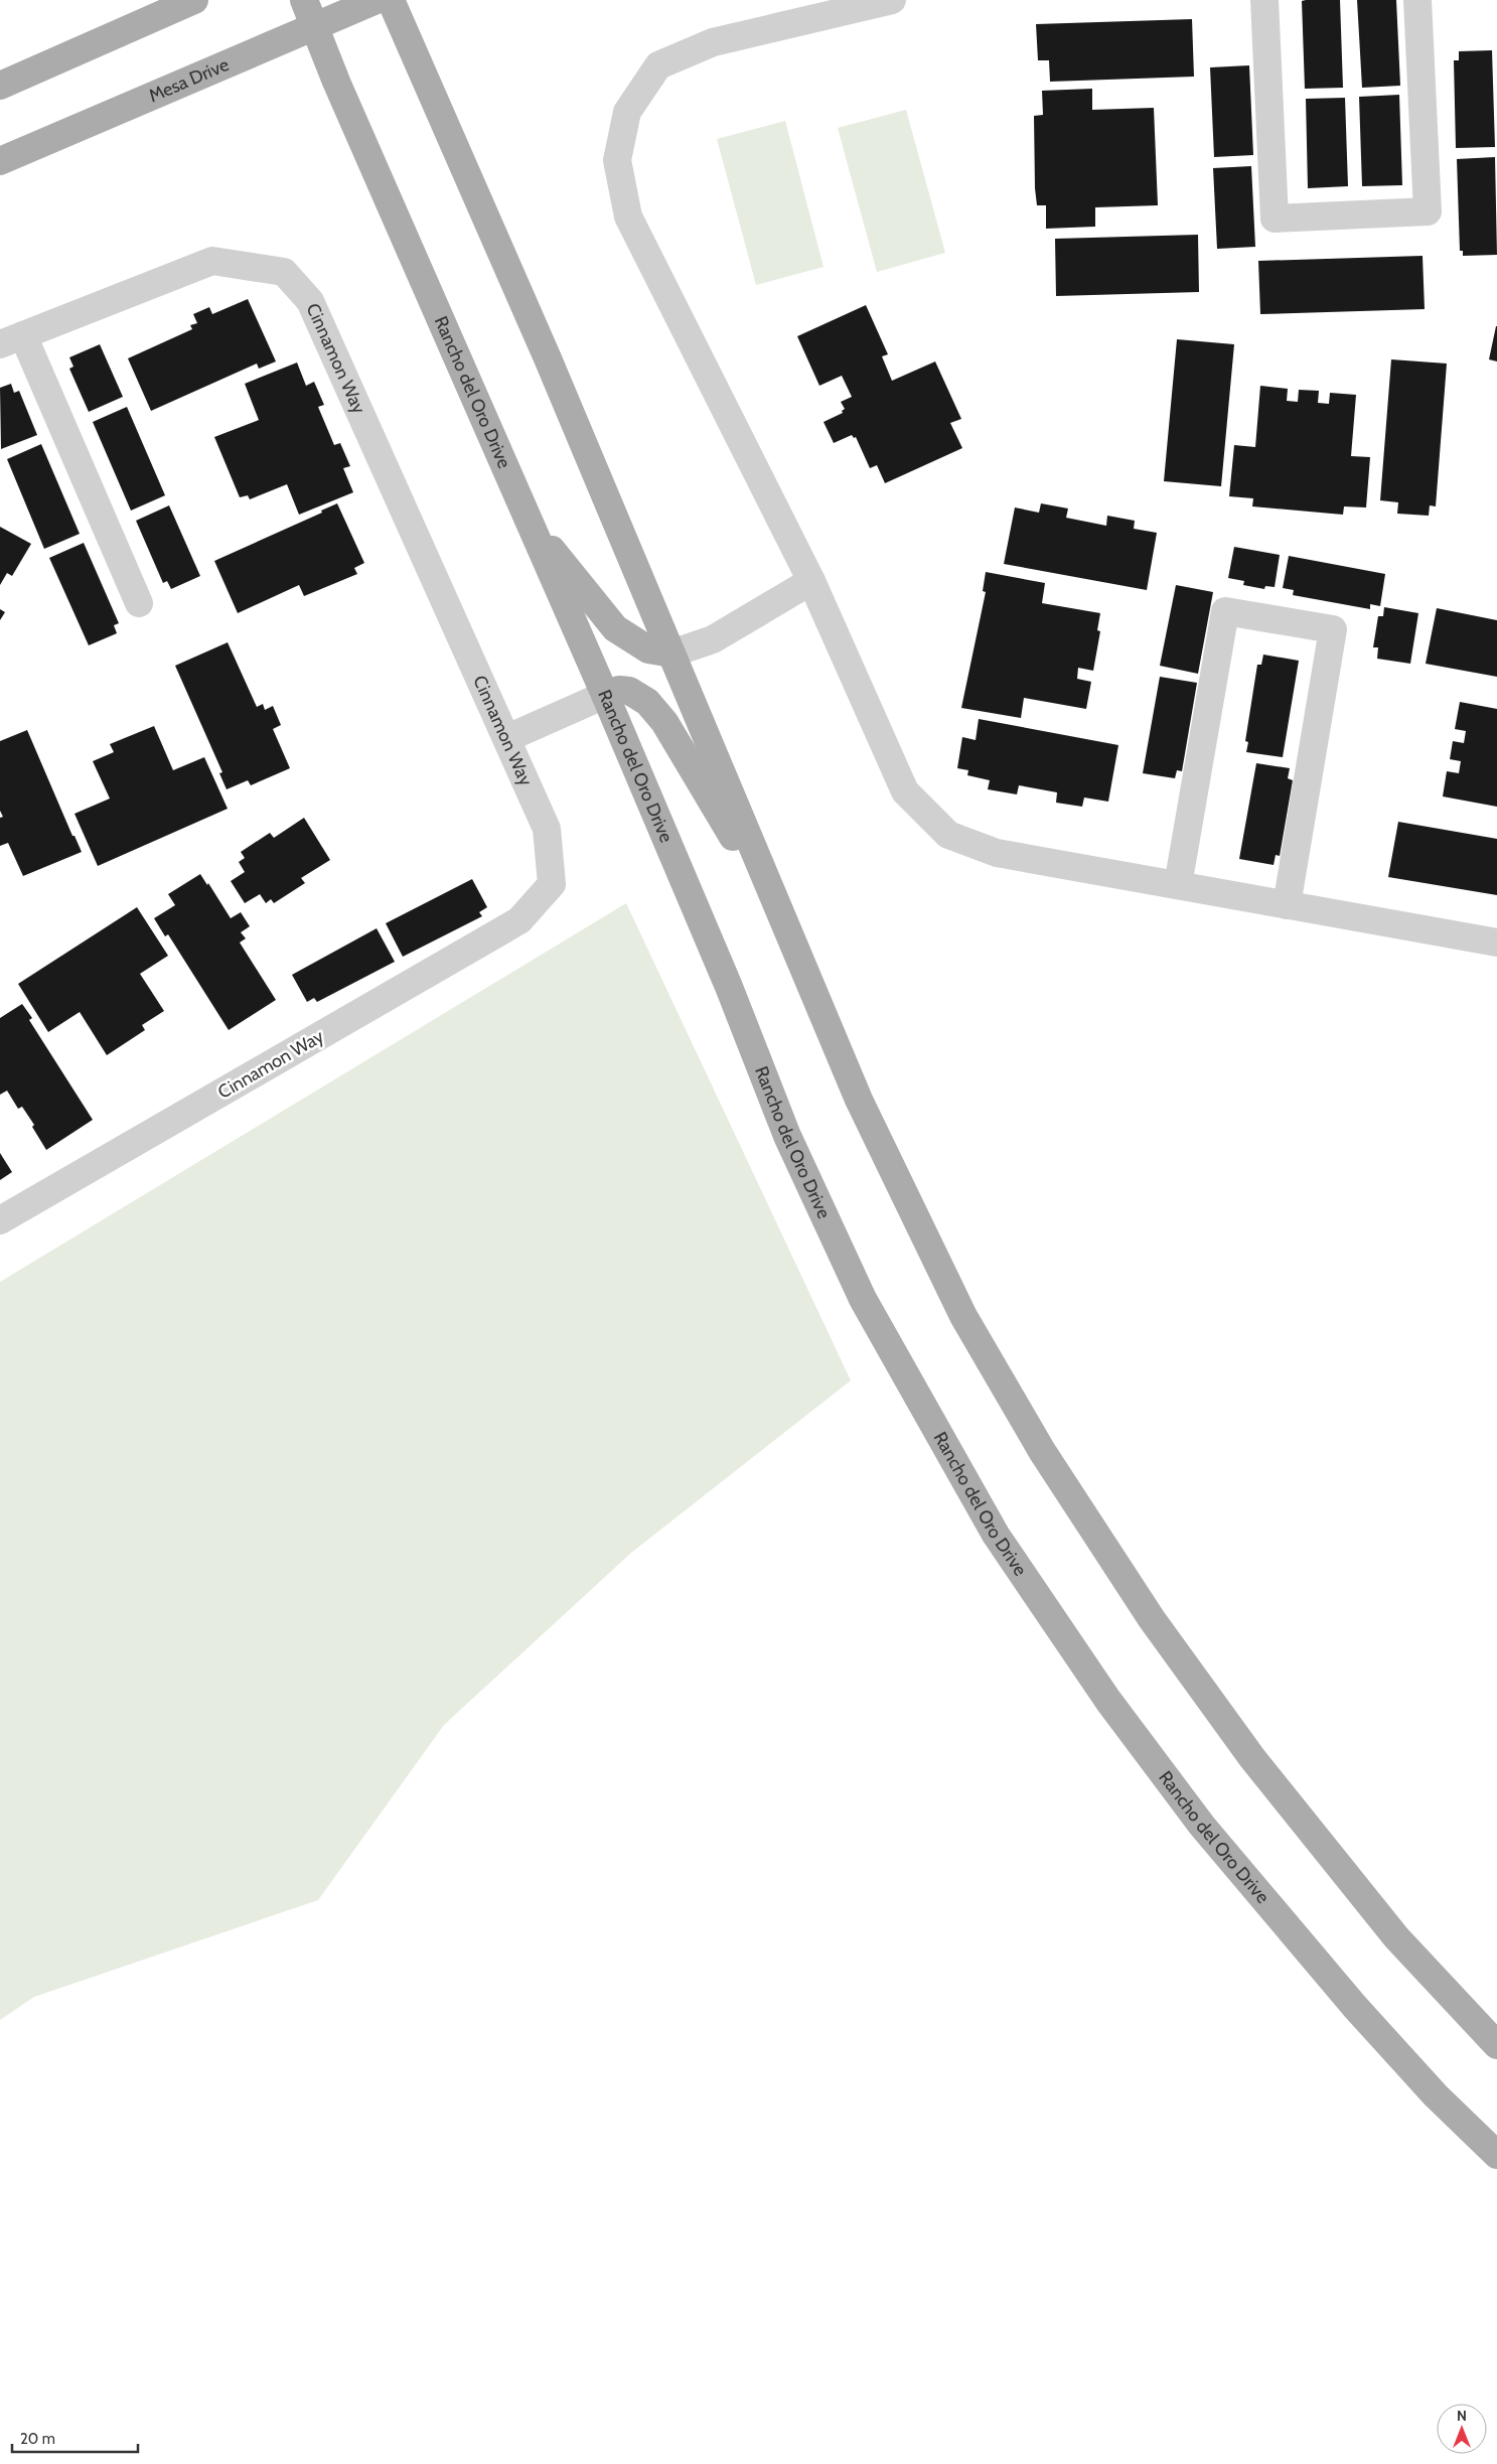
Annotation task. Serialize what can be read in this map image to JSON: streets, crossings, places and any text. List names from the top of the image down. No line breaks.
{"streets":{"main road":["Mesa Drive","Rancho del Oro Drive"],"street":["Cinnamon Way"]},"crossings":[["Mesa Drive","Rancho del Oro Drive"]],"scale_bar":"20 m","north":"top"}
